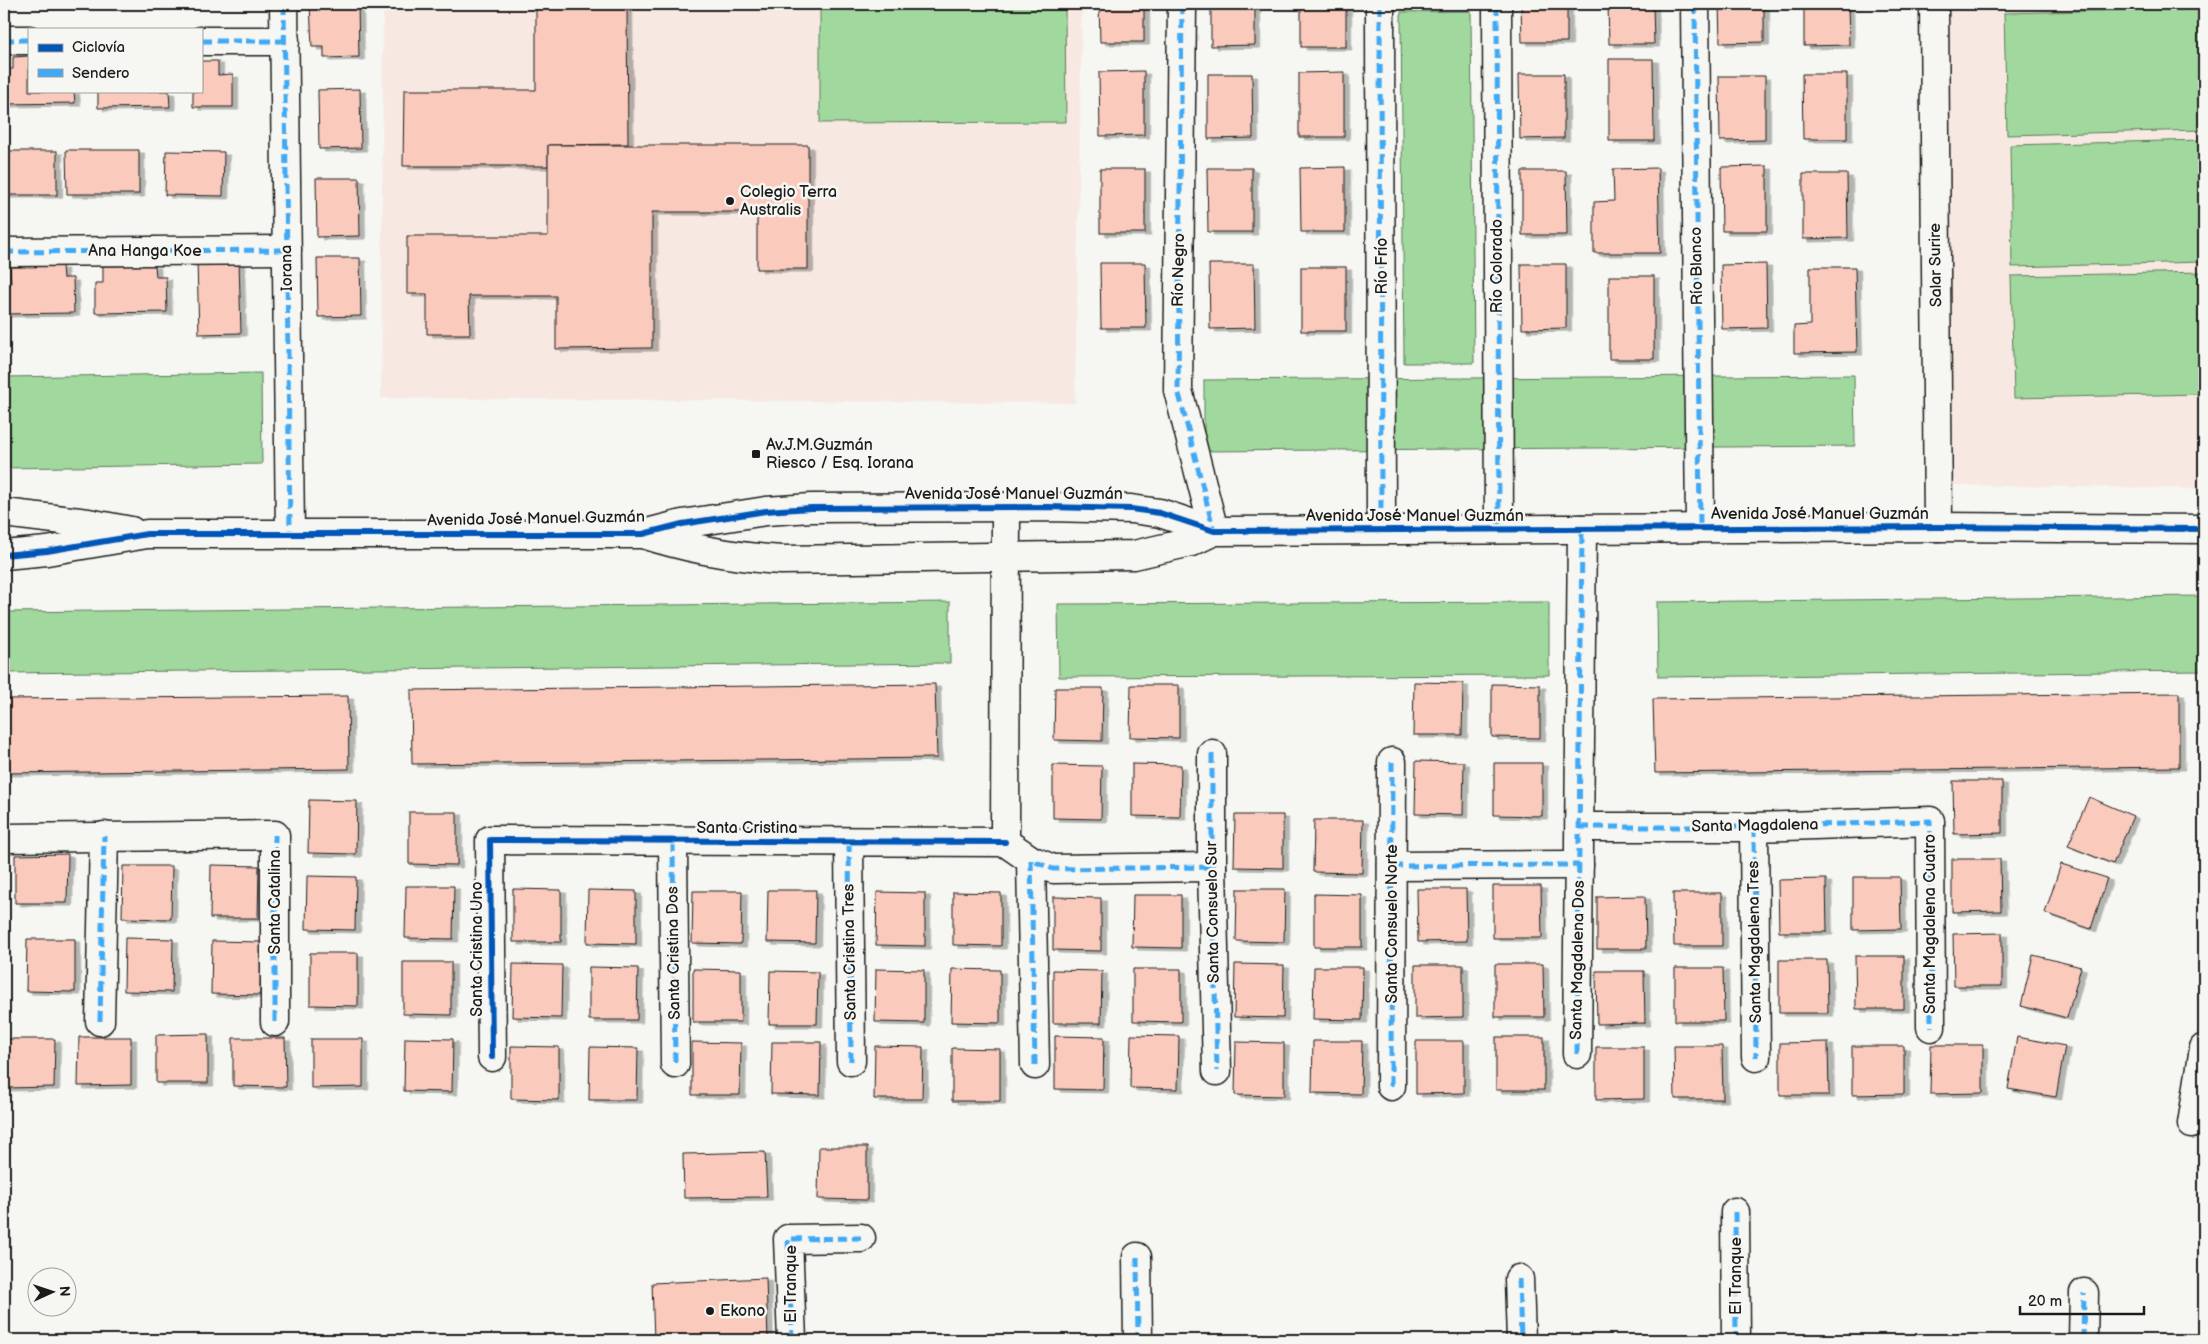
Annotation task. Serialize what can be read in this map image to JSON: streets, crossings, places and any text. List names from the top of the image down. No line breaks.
{"streets":{"street":["Ana Hanga Koe","Salar Surire","Río Frío","Río Colorado","Río Blanco","Iorana","Río Negro","Avenida José Manuel Guzmán","Santa Magdalena","Santa Cristina","Santa Catalina","Santa Consuelo Sur","Santa Consuelo Norte","Santa Magdalena Cuatro","Santa Magdalena Tres","Santa Cristina Uno","Santa Cristina Tres","Santa Cristina Dos","Santa Magdalena Dos","El Tranque"]},"crossings":[["Ana Hanga Koe","Iorana"],["Salar Surire","Avenida José Manuel Guzmán"],["Río Frío","Avenida José Manuel Guzmán"],["Río Colorado","Avenida José Manuel Guzmán"],["Río Blanco","Avenida José Manuel Guzmán"],["Iorana","Avenida José Manuel Guzmán"],["Río Negro","Avenida José Manuel Guzmán"],["Santa Magdalena","Santa Magdalena Cuatro"],["Santa Magdalena","Santa Magdalena Tres"],["Santa Cristina","Santa Cristina Uno"],["Santa Cristina","Santa Cristina Tres"],["Santa Cristina","Santa Cristina Dos"]],"places":{"other":["Colegio Terra Australis","Ekono"],"transit":["Av.J.M.Guzmán Riesco / Esq. Iorana"]},"legend":["Ciclovía","Sendero"],"scale_bar":"20 m","north":"right"}
